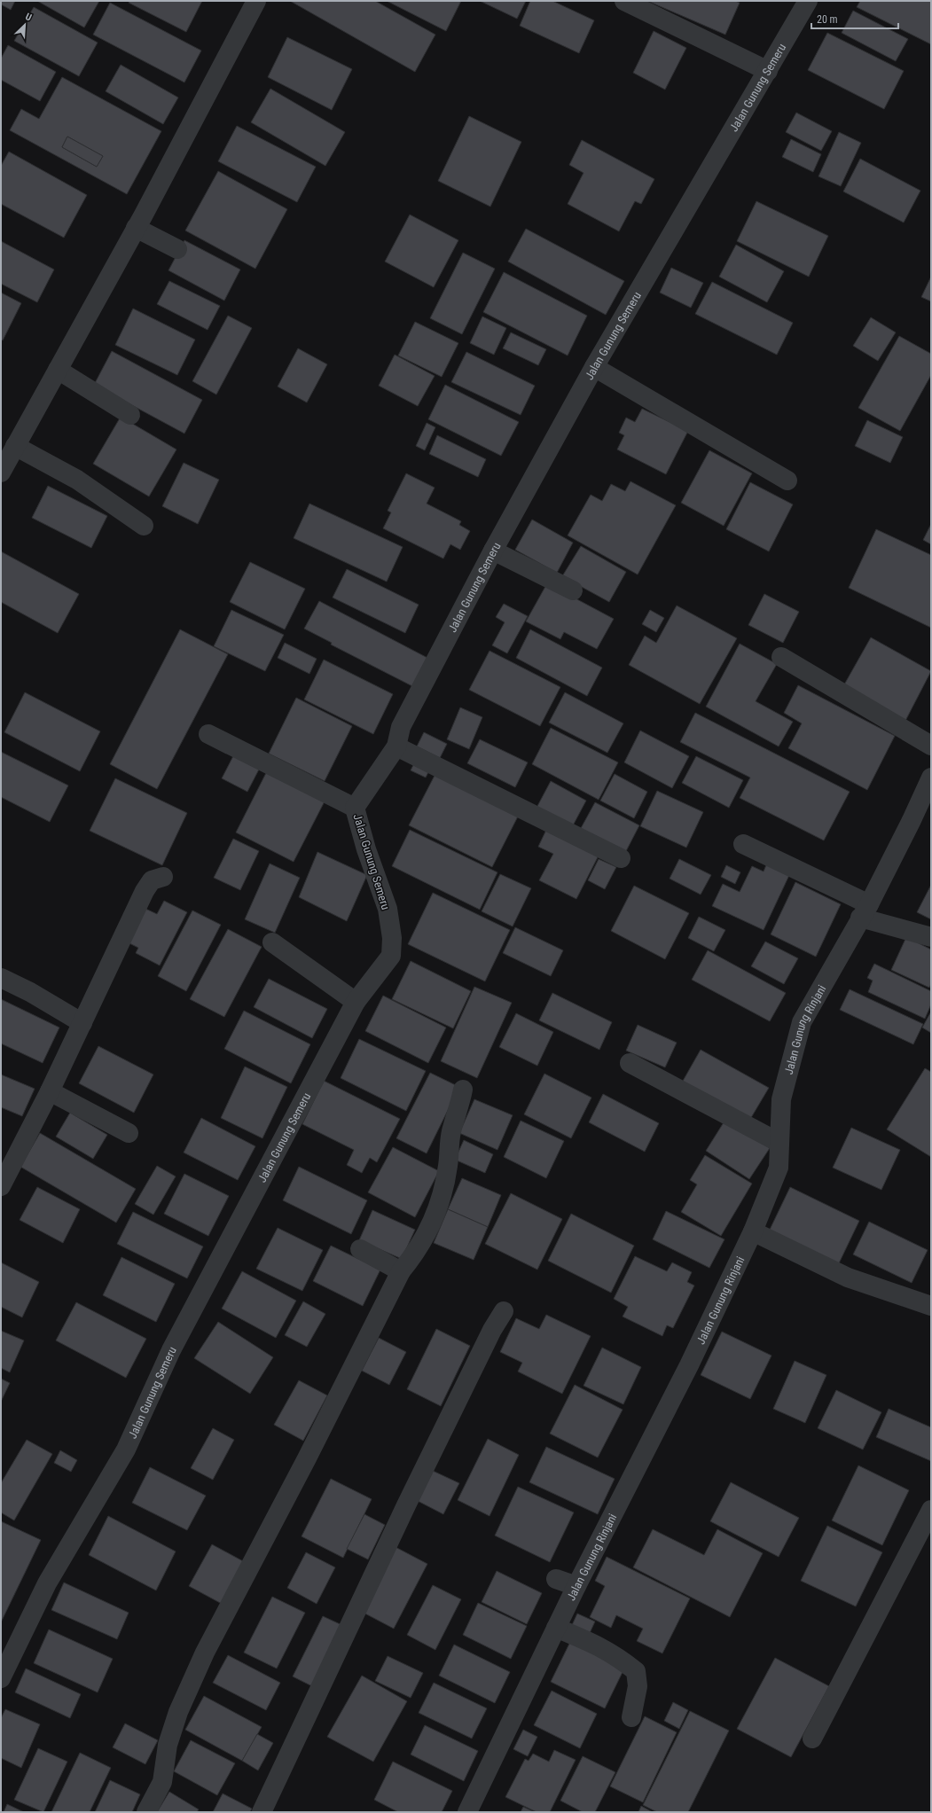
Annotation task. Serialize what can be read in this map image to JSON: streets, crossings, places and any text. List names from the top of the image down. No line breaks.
{"streets":{"street":["Jalan Gunung Semeru","Jalan Gunung Rinjani"]},"scale_bar":"20 m","north":"top right"}
